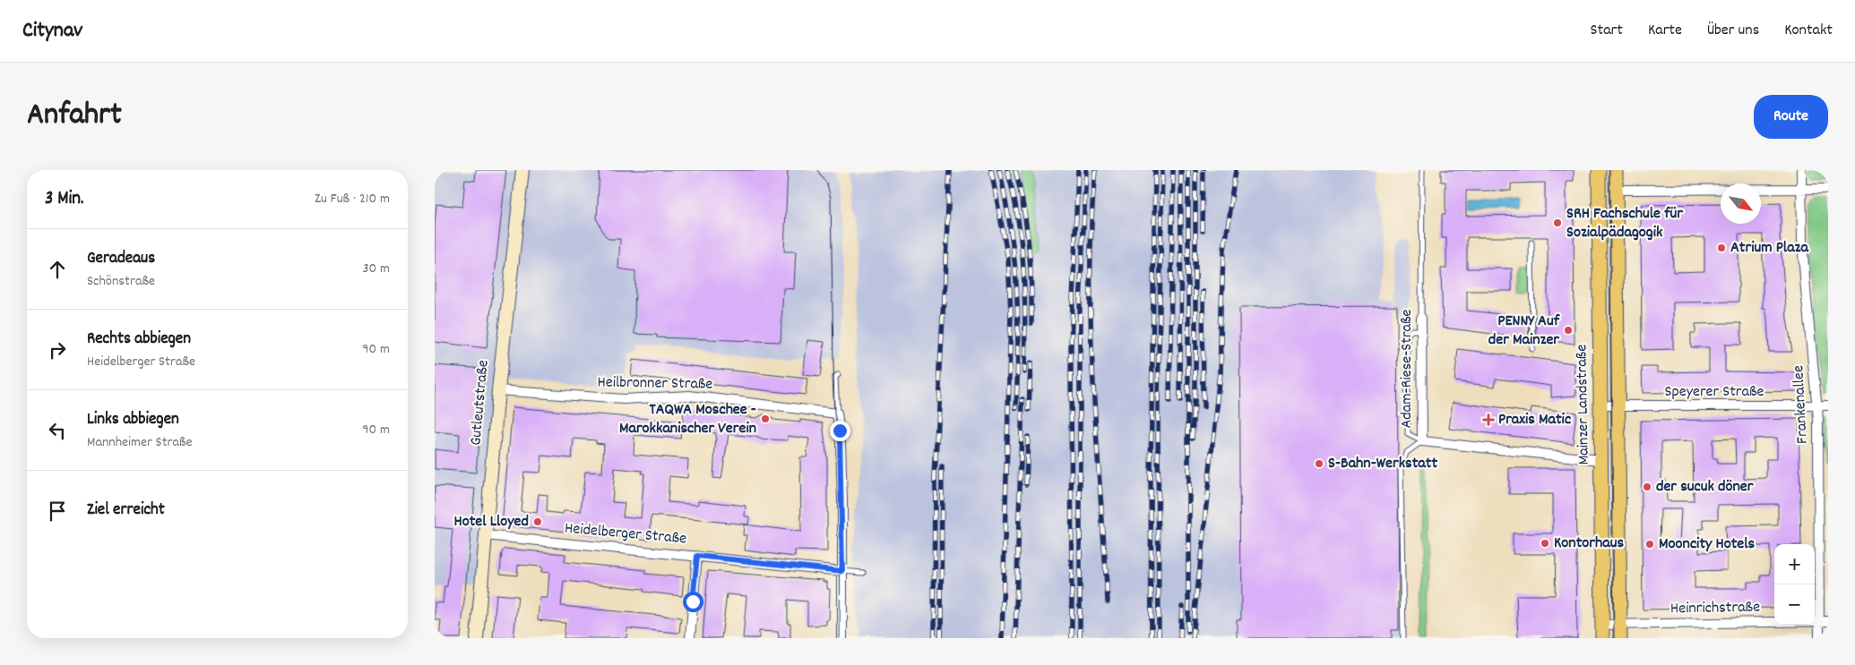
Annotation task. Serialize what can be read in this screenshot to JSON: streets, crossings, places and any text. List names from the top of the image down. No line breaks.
{"streets":{"main road":["Gutleutstraße","Mainzer Landstraße"],"street":["Adam-Riese-Straße","Heilbronner Straße","Speyerer Straße","Frankenallee","Heidelberger Straße","Heinrichstraße"]},"crossings":[["Adam-Riese-Straße","Mainzer Landstraße"],["Heilbronner Straße","Gutleutstraße"],["Speyerer Straße","Mainzer Landstraße"],["Speyerer Straße","Frankenallee"],["Gutleutstraße","Heidelberger Straße"],["Mainzer Landstraße","Heinrichstraße"],["Frankenallee","Heinrichstraße"]],"places":{"other":["SRH Fachschule für Sozialpädagogik","Atrium Plaza","PENNY Auf der Mainzer","TAQWA Moschee - Marokkanischer Verein","S-Bahn-Werkstatt","der sucuk döner","Hotel Lloyed","Kontorhaus","Mooncity Hotels"],"health":["Praxis Matic"]},"north":"bottom right","page":{"header":"Citynav","nav":["Start","Karte","Über uns","Kontakt"],"title":"Anfahrt","buttons":"Route","heading":["3 Min.","Zu Fuß · 210 m"],"list":[["Geradeaus","Schönstraße","30 m"],["Rechts abbiegen","Heidelberger Straße","90 m"],["Links abbiegen","Mannheimer Straße","90 m"],"Ziel erreicht"],"map_buttons":["+","−"]}}
